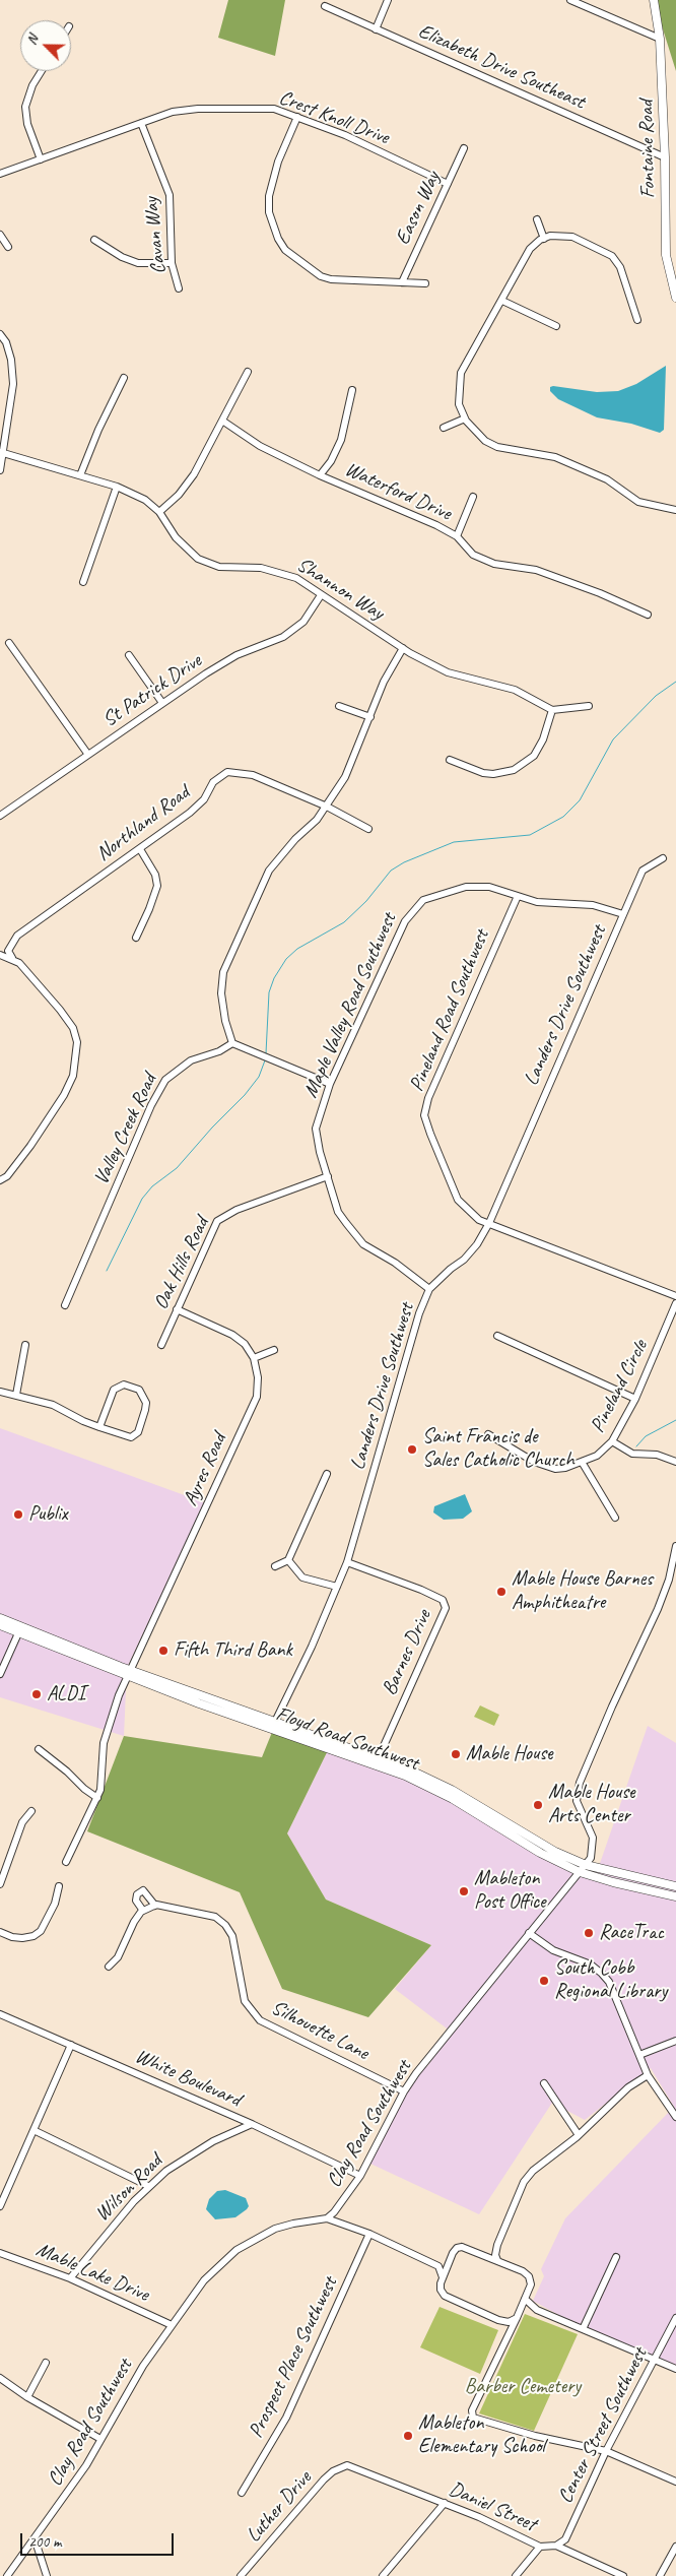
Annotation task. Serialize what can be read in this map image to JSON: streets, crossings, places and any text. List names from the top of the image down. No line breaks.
{"streets":{"main road":["Fontaine Road","Floyd Road Southwest"],"street":["Elizabeth Drive Southeast","Crest Knoll Drive","Eason Way","Cavan Way","Waterford Drive","Shannon Way","St Patrick Drive","Northland Road","Maple Valley Road Southwest","Landers Drive Southwest","Pineland Road Southwest","Valley Creek Road","Oak Hills Road","Pineland Circle","Ayres Road","Barnes Drive","Silhouette Lane","White Boulevard","Clay Road Southwest","Wilson Road","Mable Lake Drive","Prospect Place Southwest","Center Street Southwest","Luther Drive","Daniel Street"]},"crossings":[["Elizabeth Drive Southeast","Fontaine Road"],["Crest Knoll Drive","Eason Way"],["Crest Knoll Drive","Cavan Way"],["Shannon Way","St Patrick Drive"],["Maple Valley Road Southwest","Landers Drive Southwest"],["Maple Valley Road Southwest","Pineland Road Southwest"],["Maple Valley Road Southwest","Oak Hills Road"],["Landers Drive Southwest","Pineland Road Southwest"],["Landers Drive Southwest","Barnes Drive"],["Landers Drive Southwest","Floyd Road Southwest"],["Ayres Road","Floyd Road Southwest"],["Barnes Drive","Floyd Road Southwest"],["Floyd Road Southwest","Clay Road Southwest"],["Silhouette Lane","Clay Road Southwest"],["White Boulevard","Clay Road Southwest"],["White Boulevard","Wilson Road"],["Clay Road Southwest","Mable Lake Drive"],["Wilson Road","Mable Lake Drive"],["Center Street Southwest","Daniel Street"],["Luther Drive","Daniel Street"]],"parks":["Barber Cemetery"],"places":["Saint Francis de Sales Catholic Church","Publix","Mable House Barnes Amphitheatre","Fifth Third Bank","ALDI","Mable House","Mable House Arts Center","Mableton Post Office","RaceTrac","South Cobb Regional Library","Mableton Elementary School"],"scale_bar":"200 m","north":"top left"}
